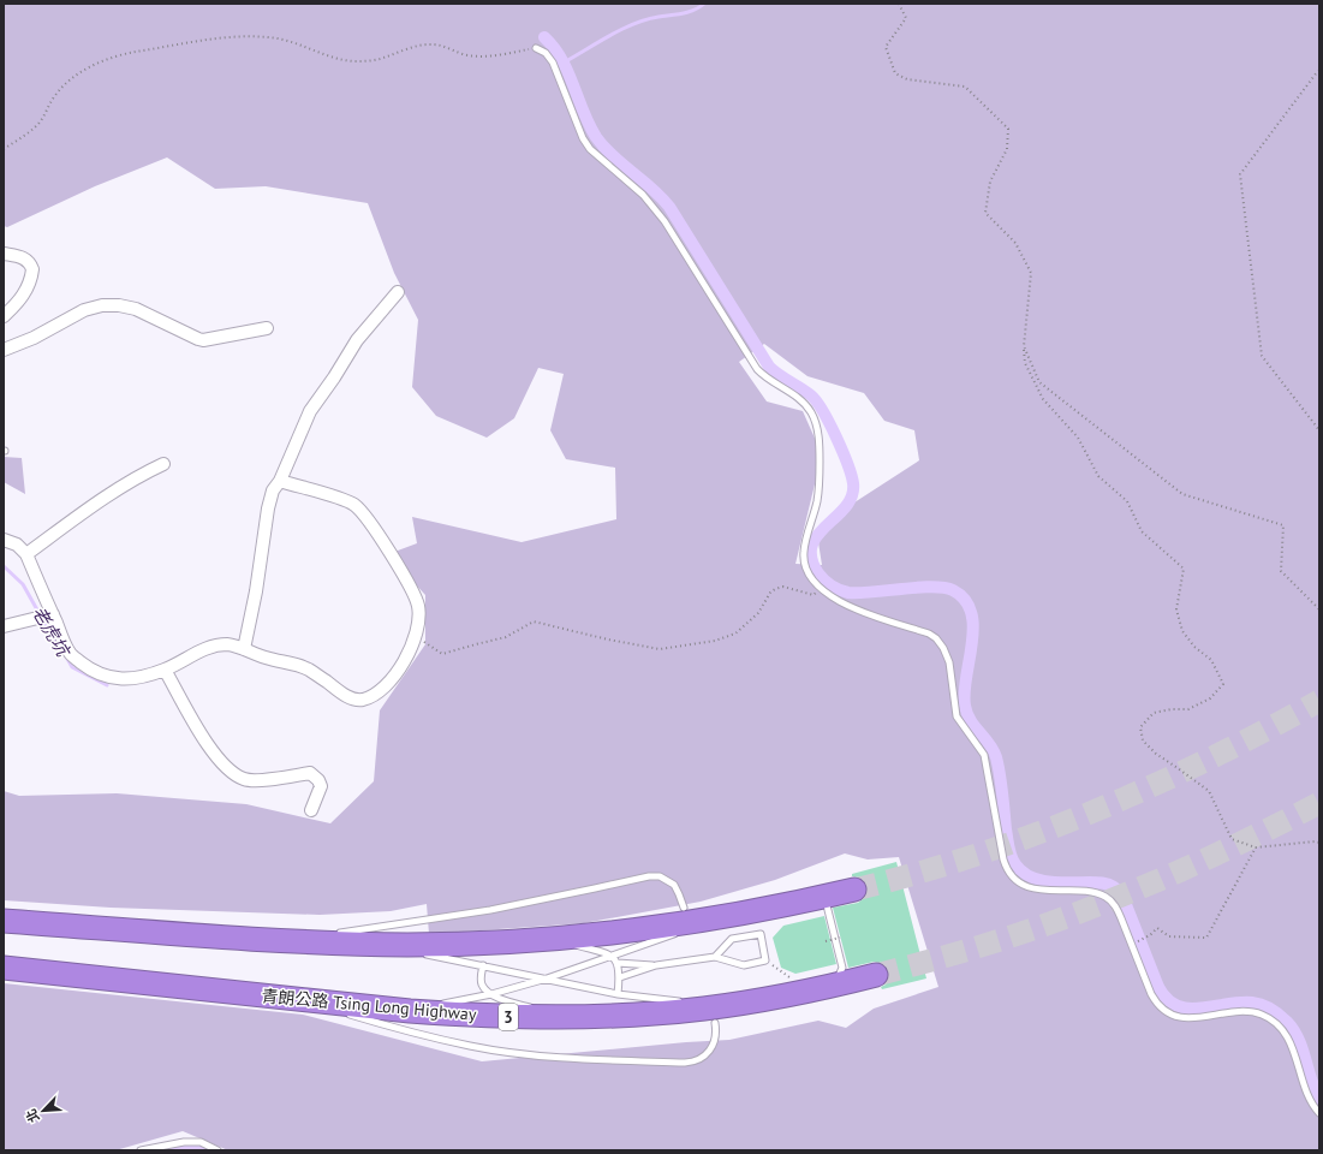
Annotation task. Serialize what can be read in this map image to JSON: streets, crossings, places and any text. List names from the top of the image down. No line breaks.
{"streets":{"highway":["青朗公路 Tsing Long Highway","3"]},"water":["老虎坑"],"north":"bottom left"}
